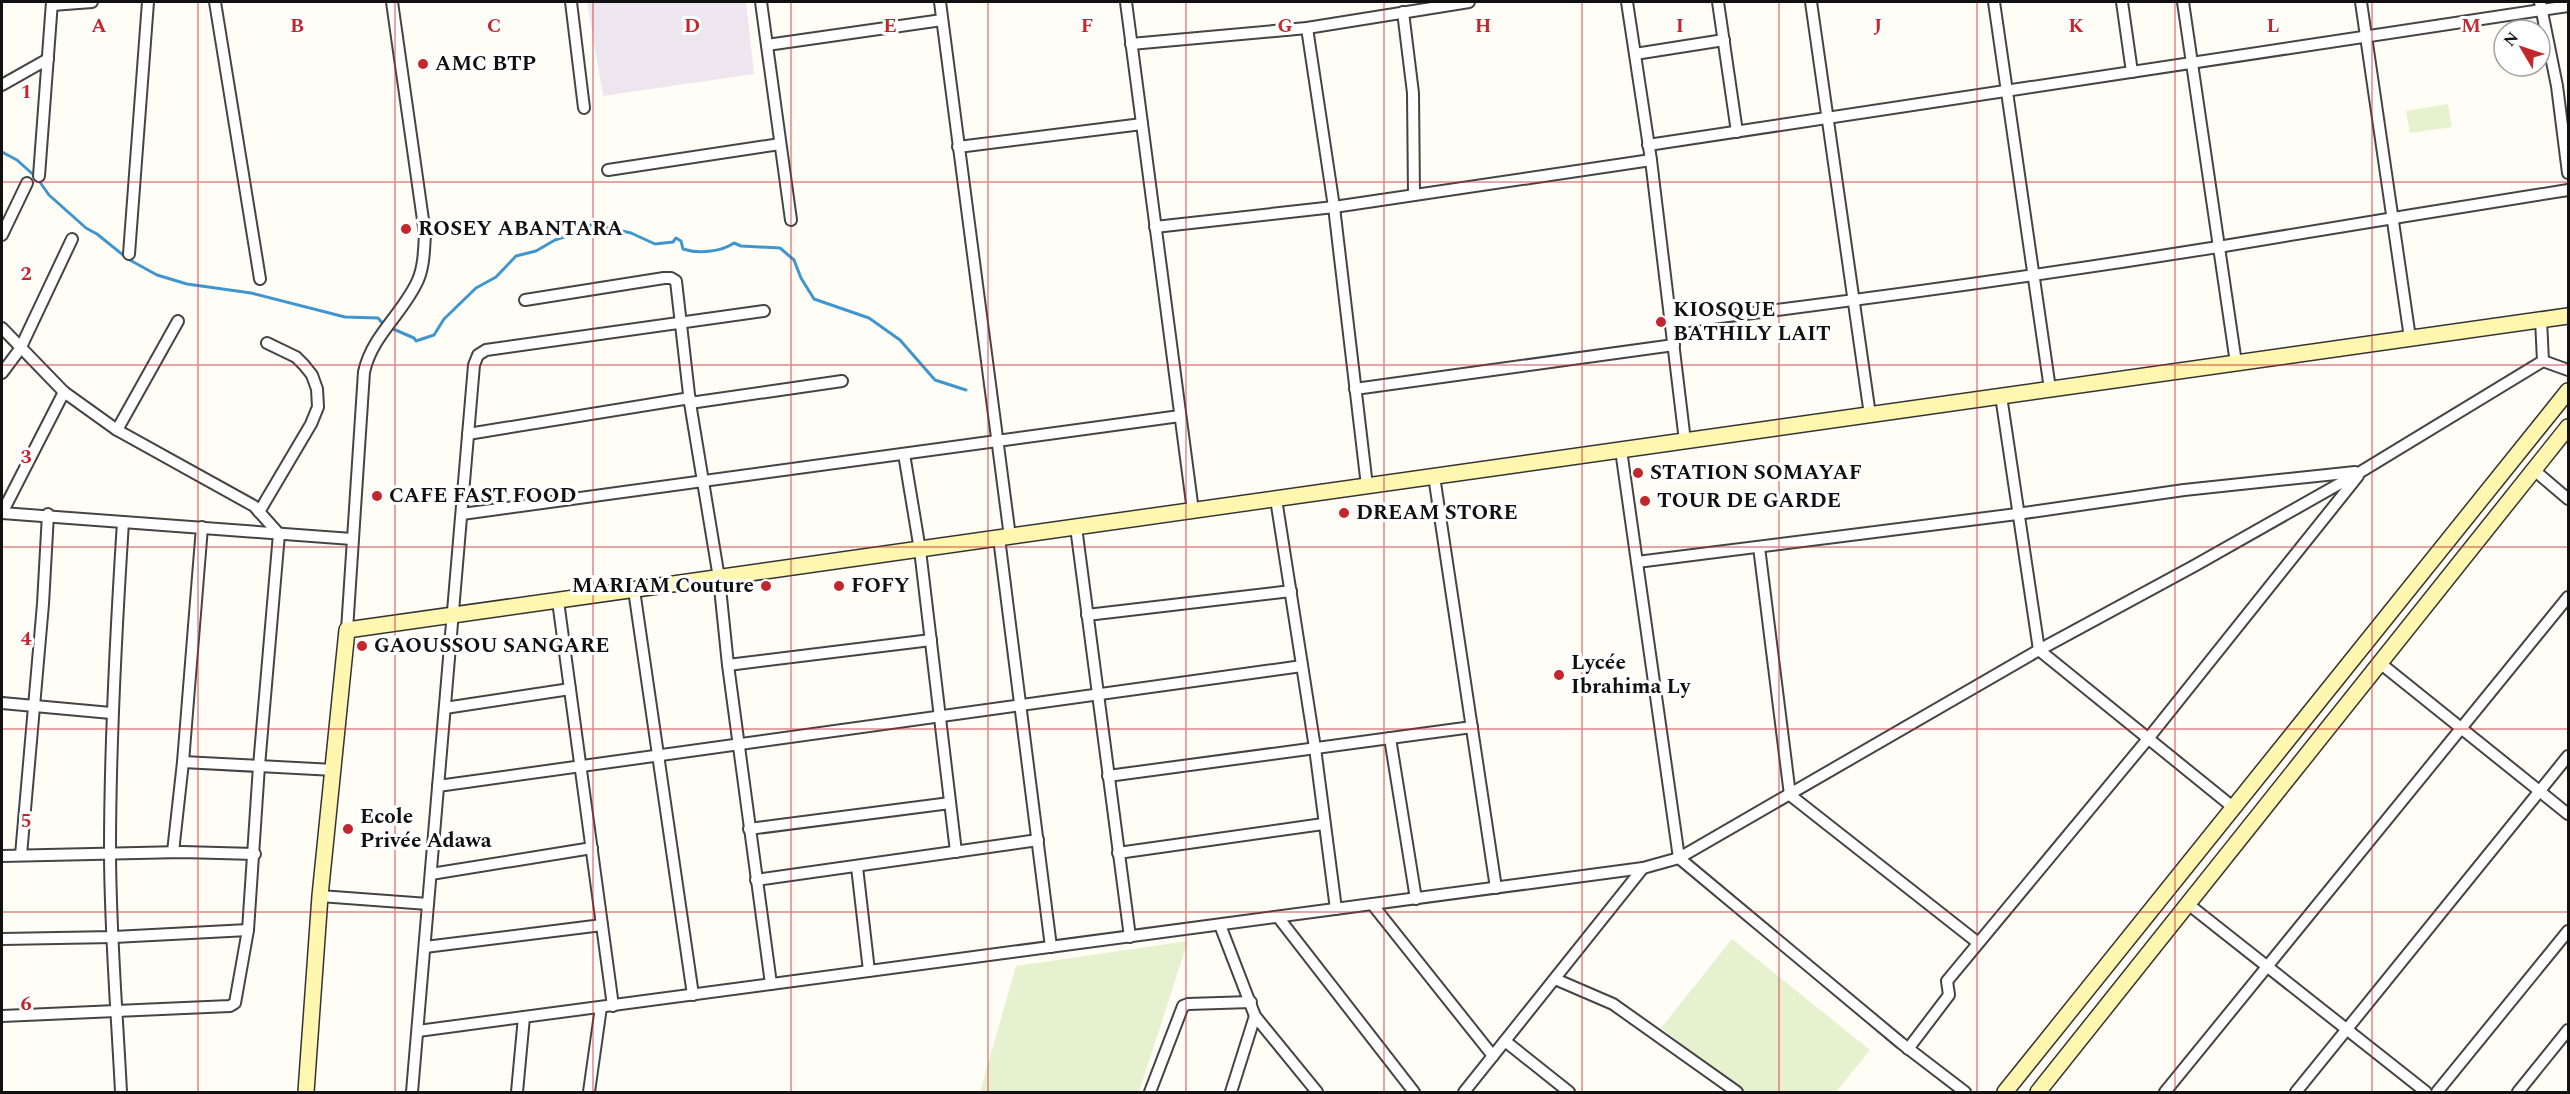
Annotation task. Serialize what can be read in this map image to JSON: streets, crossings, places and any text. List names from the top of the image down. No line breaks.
{"places":["AMC BTP","ROSEY ABANTARA","KIOSQUE BATHILY LAIT","STATION SOMAYAF","CAFE FAST FOOD","TOUR DE GARDE","DREAM STORE","MARIAM Couture","FOFY","GAOUSSOU SANGARE","Lycée Ibrahima Ly","Ecole Privée Adawa"],"north":"top left","grid":{"columns":["A","B","C","D","E","F","G","H","I","J","K","L","M"],"rows":["1","2","3","4","5","6"]}}
